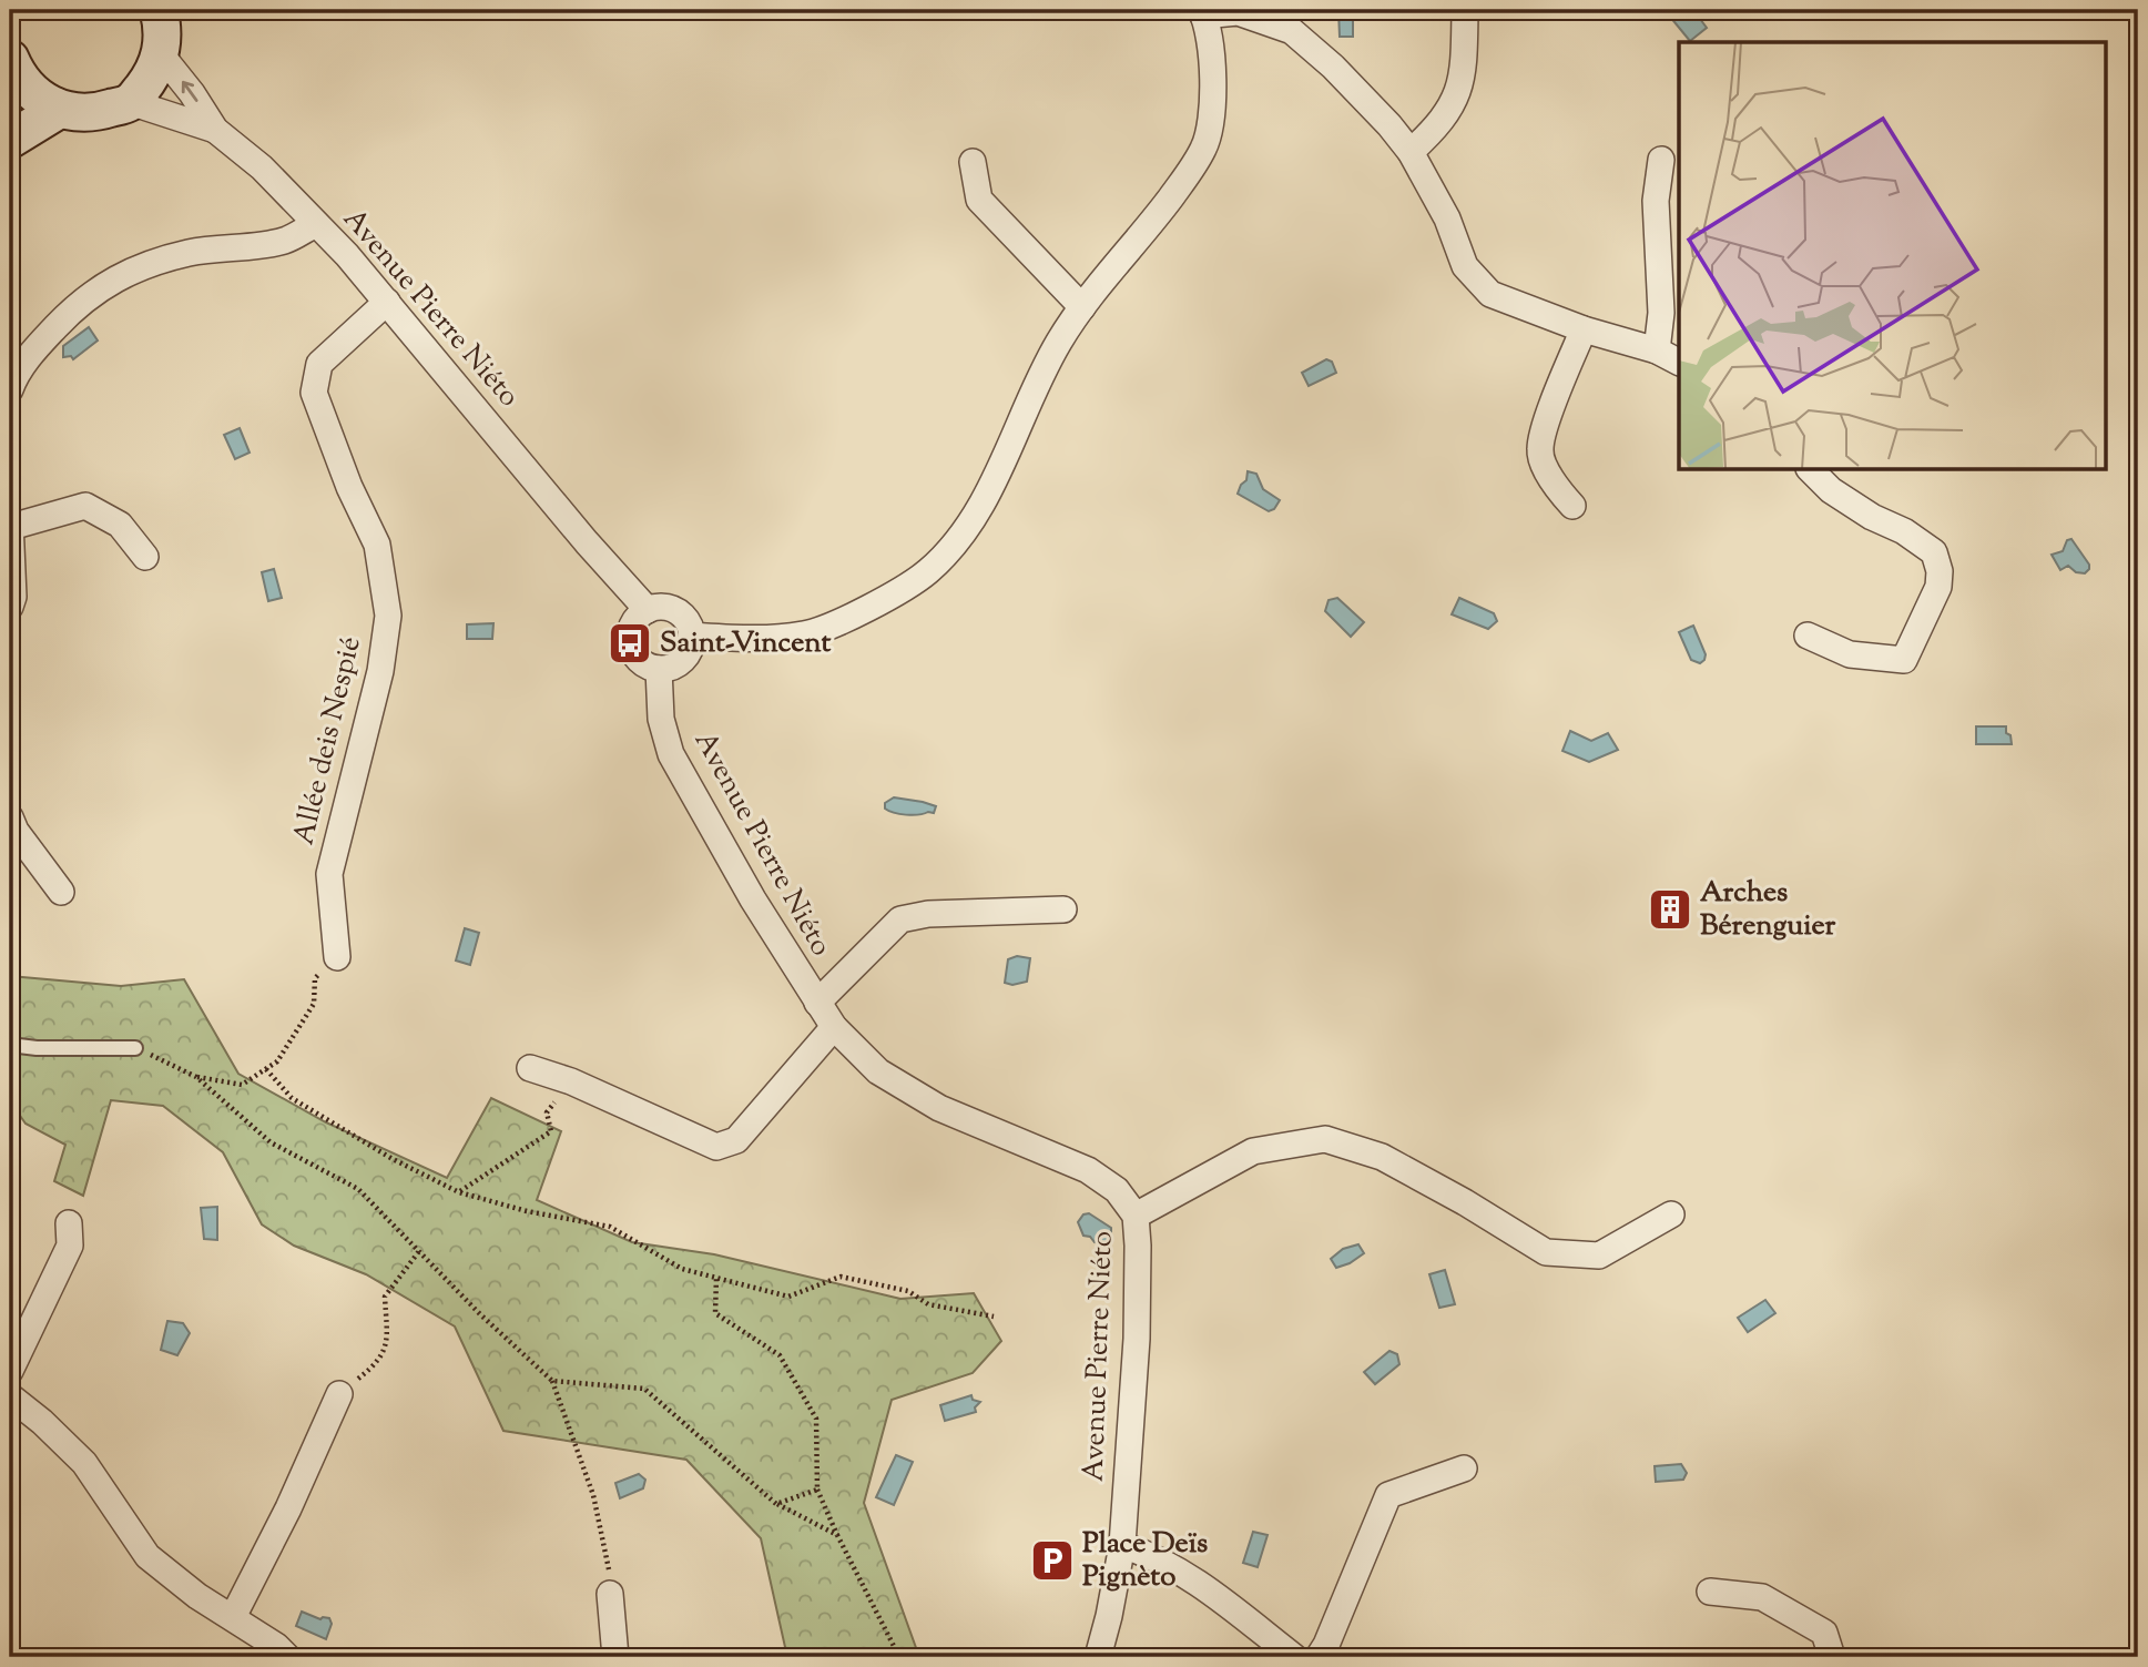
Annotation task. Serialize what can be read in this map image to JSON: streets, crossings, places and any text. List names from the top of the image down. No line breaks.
{"streets":{"street":["Avenue Pierre Niéto","Allée deis Nespié"]},"crossings":[["Avenue Pierre Niéto","Allée deis Nespié"]],"places":{"bus stop":["Saint-Vincent"],"building":["Arches Bérenguier"],"parking":["Place Deïs Pignèto"]}}
